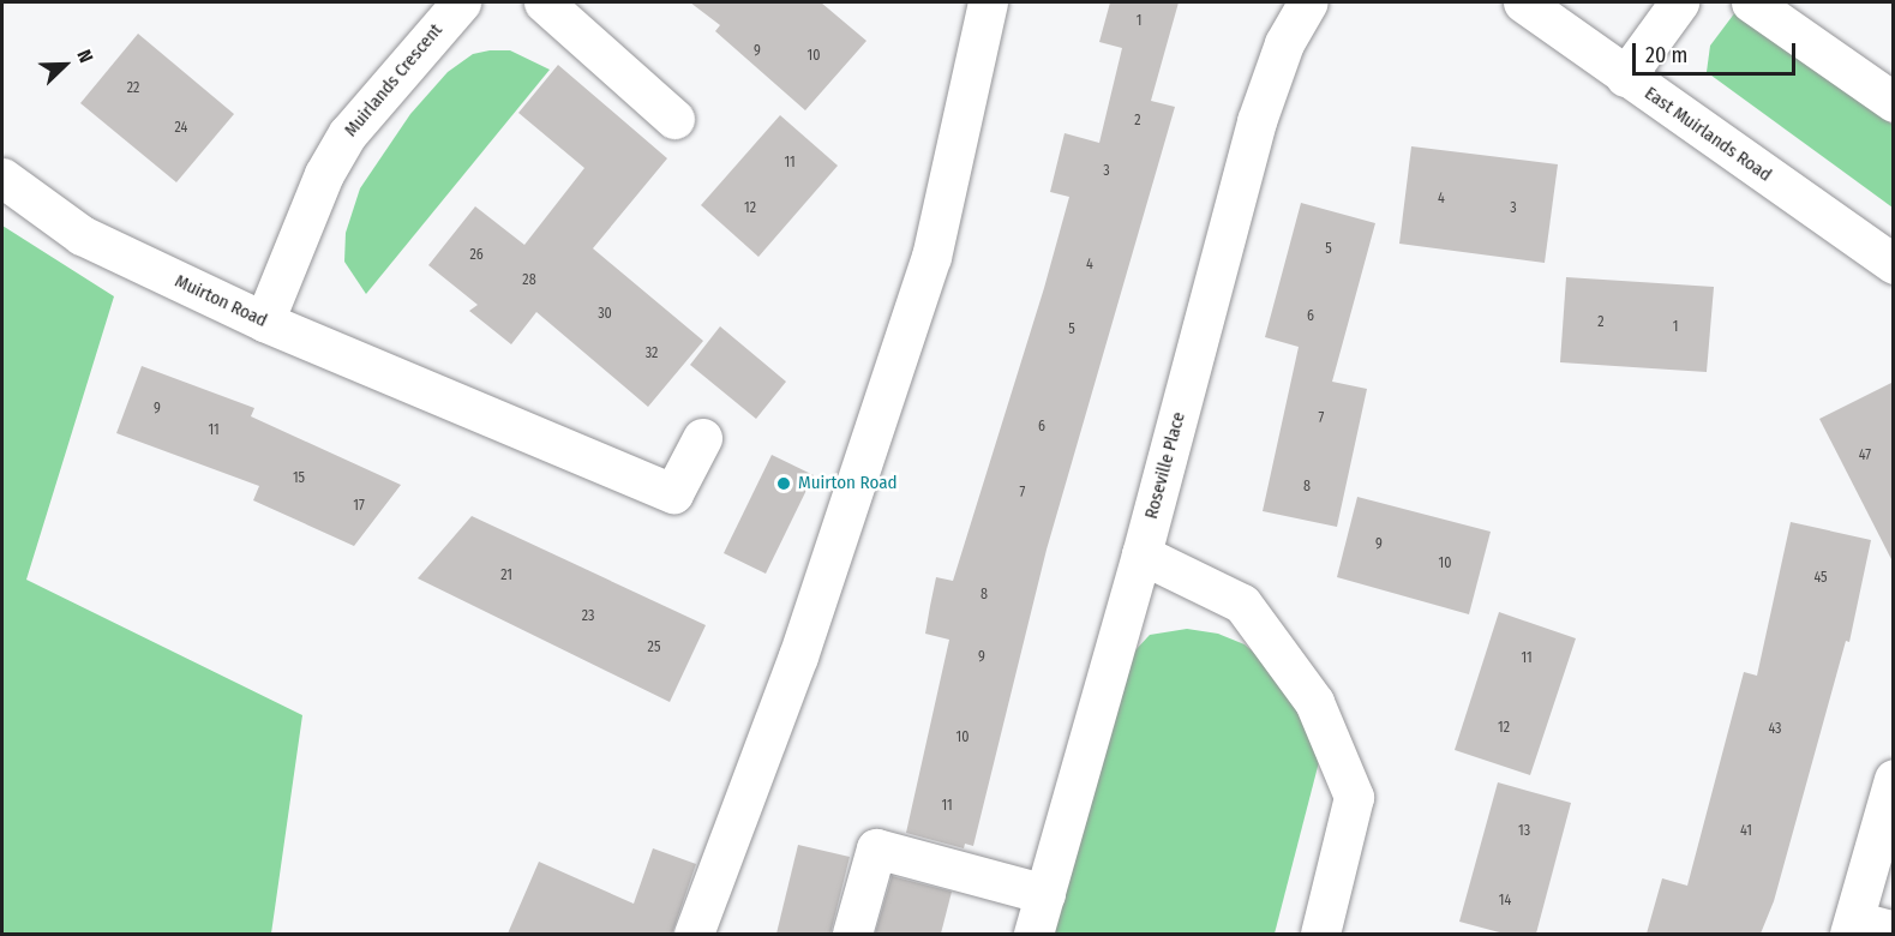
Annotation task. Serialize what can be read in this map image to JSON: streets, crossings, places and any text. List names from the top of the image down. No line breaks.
{"streets":{"street":["Muirlands Crescent","East Muirlands Road","Muirton Road","Roseville Place"]},"crossings":[["Muirlands Crescent","Muirton Road"]],"places":["Muirton Road"],"house_numbers":["1","9","10","22","2","24","11","3","4","12","3","5","26","4","28","30","6","2","1","5","32","9","7","6","11","47","15","8","7","17","9","10","21","45","8","23","25","9","11","12","43","10","11","13","41","14"],"scale_bar":"20 m","north":"top right"}
